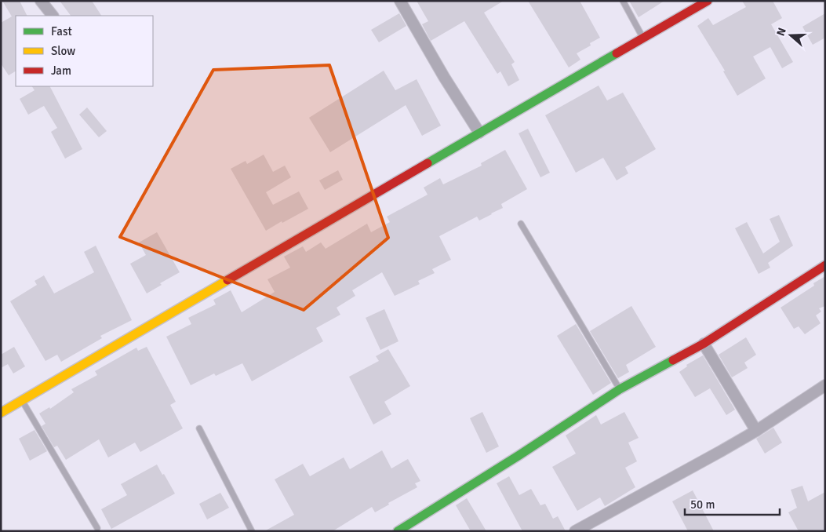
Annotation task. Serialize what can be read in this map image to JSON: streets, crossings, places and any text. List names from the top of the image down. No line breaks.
{"legend":["Fast","Slow","Jam"],"scale_bar":"50 m","north":"left"}
